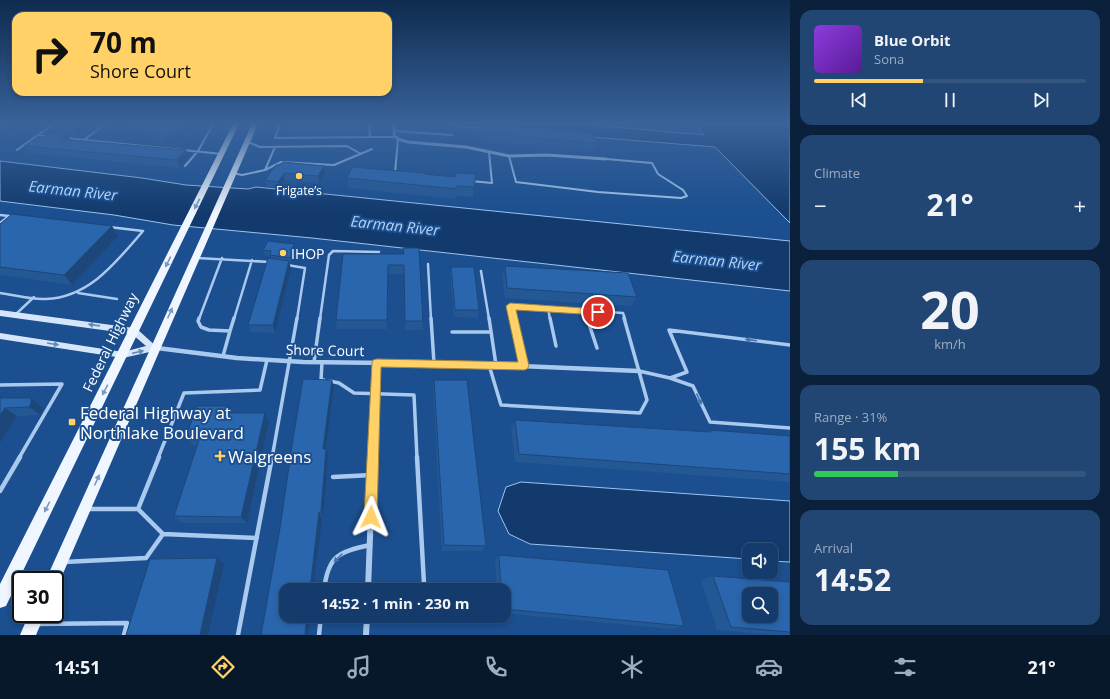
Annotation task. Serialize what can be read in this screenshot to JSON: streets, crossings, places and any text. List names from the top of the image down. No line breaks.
{"streets":{"main road":["Federal Highway"],"street":["Shore Court"]},"water":["Earman River"],"places":{"other":["Frigate’s","IHOP"],"transit":["Federal Highway at Northlake Boulevard"],"health":["Walgreens"]},"page":{"turn":["70 m","Shore Court"],"song":["Blue Orbit","Sona"],"tile":["Climate",["20","km/h"],["Range · 31%","155 km"],["Arrival","14:52"]],"heat":["−","21°","+"],"limit":"30","trip":"14:52 · 1 min · 230 m","tabs":["14:51","21°"]}}
